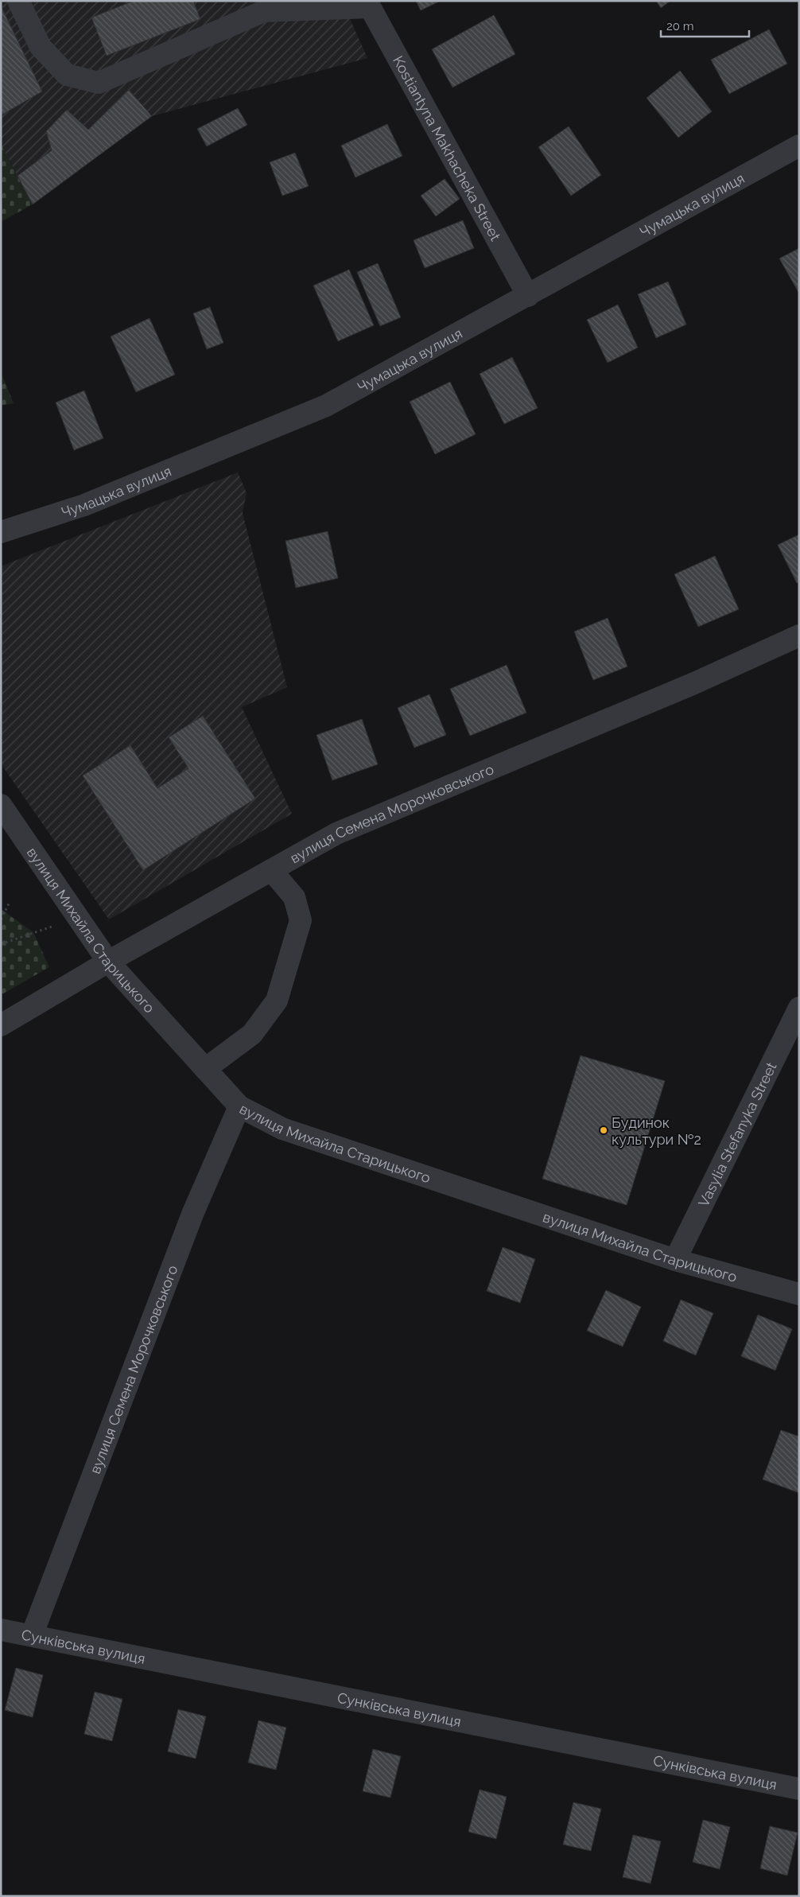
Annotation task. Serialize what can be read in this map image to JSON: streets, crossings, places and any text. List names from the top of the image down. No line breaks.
{"streets":{"street":["Kostiantyna Makhacheka Street","Чумацька вулиця","вулиця Семена Морочковського","вулиця Михайла Старицького","Vasylia Stefanyka Street","Сунківська вулиця"]},"crossings":[["Kostiantyna Makhacheka Street","Чумацька вулиця"],["вулиця Семена Морочковського","вулиця Михайла Старицького"],["вулиця Семена Морочковського","Сунківська вулиця"],["вулиця Михайла Старицького","Vasylia Stefanyka Street"]],"places":["Будинок культури №2"],"scale_bar":"20 m"}
